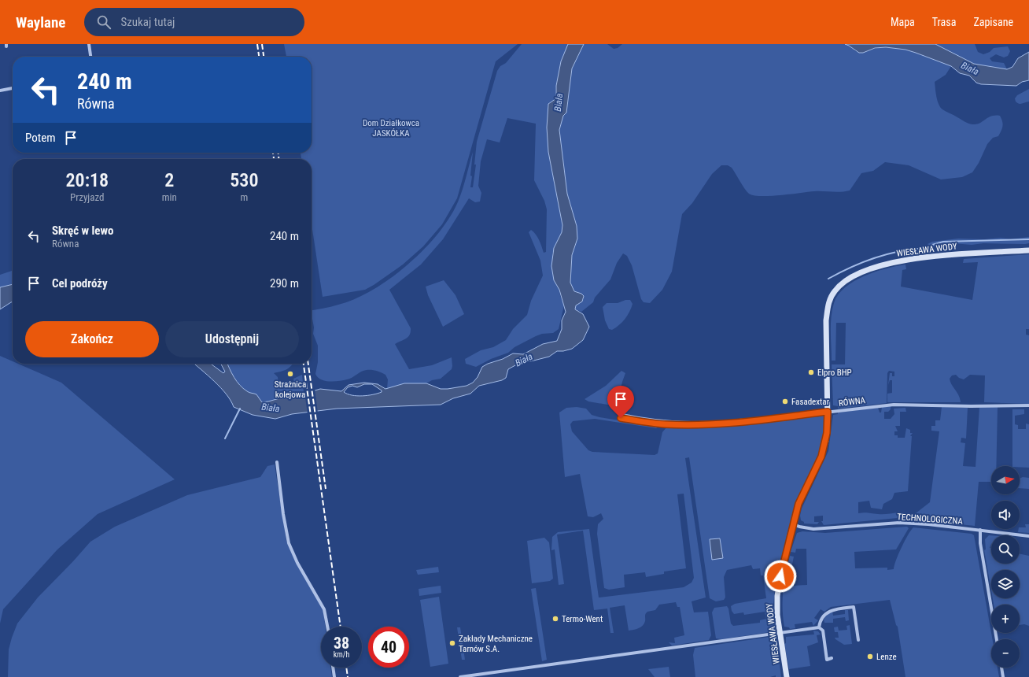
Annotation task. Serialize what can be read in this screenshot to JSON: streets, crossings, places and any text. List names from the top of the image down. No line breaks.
{"streets":{"street":["WIESŁAWA WODY","RÓWNA","TECHNOLOGICZNA"]},"crossings":[["WIESŁAWA WODY","RÓWNA"],["WIESŁAWA WODY","TECHNOLOGICZNA"]],"water":["Biała"],"parks":["Dom Działkowca JASKÓŁKA"],"places":["Elpro BHP","Strażnica kolejowa","Fasadextar","Termo-Went","Zakłady Mechaniczne Tarnów S.A.","Lenze"],"north":"right","page":{"header":"Waylane","search":"Szukaj tutaj","nav":["Mapa","Trasa","Zapisane"],"turn":["240 m","Równa"],"then":"Potem","eta":["20:18","Przyjazd","2","min","530","m"],"list":[{"name":"Skręć w lewo","note":"Równa","value":"240 m"},{"name":"Cel podróży","value":"290 m"}],"buttons":["Zakończ","Udostępnij"],"map_buttons":["+","−"],"speed":"38 km/h","limit":"40"}}
